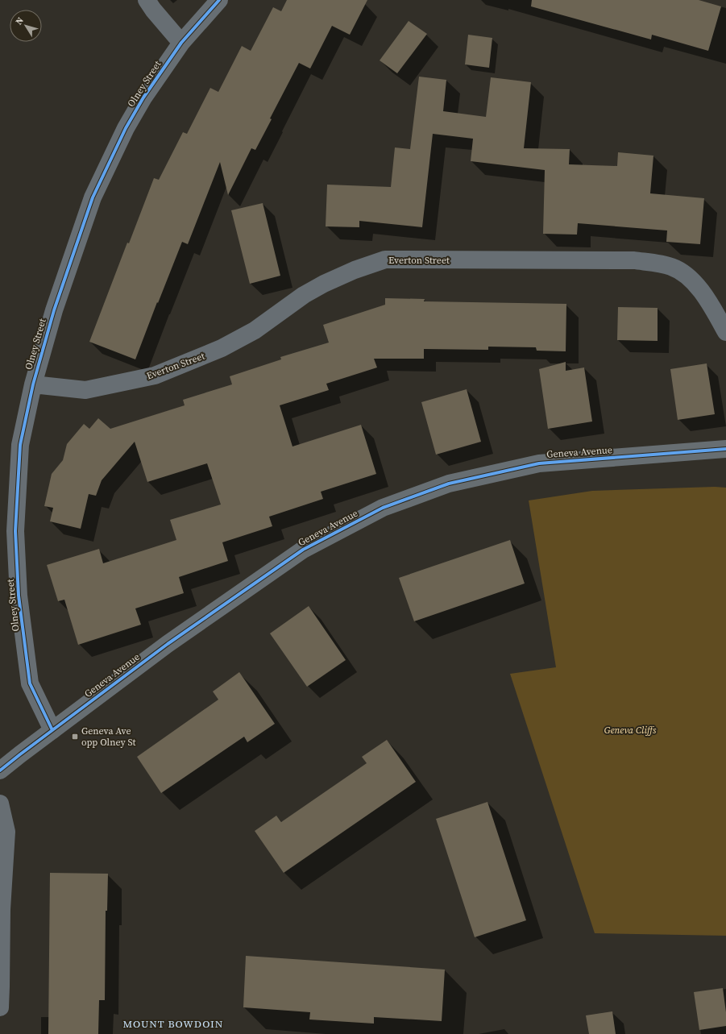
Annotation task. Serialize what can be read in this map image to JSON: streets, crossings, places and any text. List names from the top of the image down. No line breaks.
{"streets":{"main road":["Geneva Avenue"],"street":["Olney Street","Everton Street"]},"crossings":[["Olney Street","Everton Street"],["Olney Street","Geneva Avenue"]],"districts":["MOUNT BOWDOIN"],"parks":["Geneva Cliffs"],"places":{"transit":["Geneva Ave opp Olney St"]},"north":"top left"}
